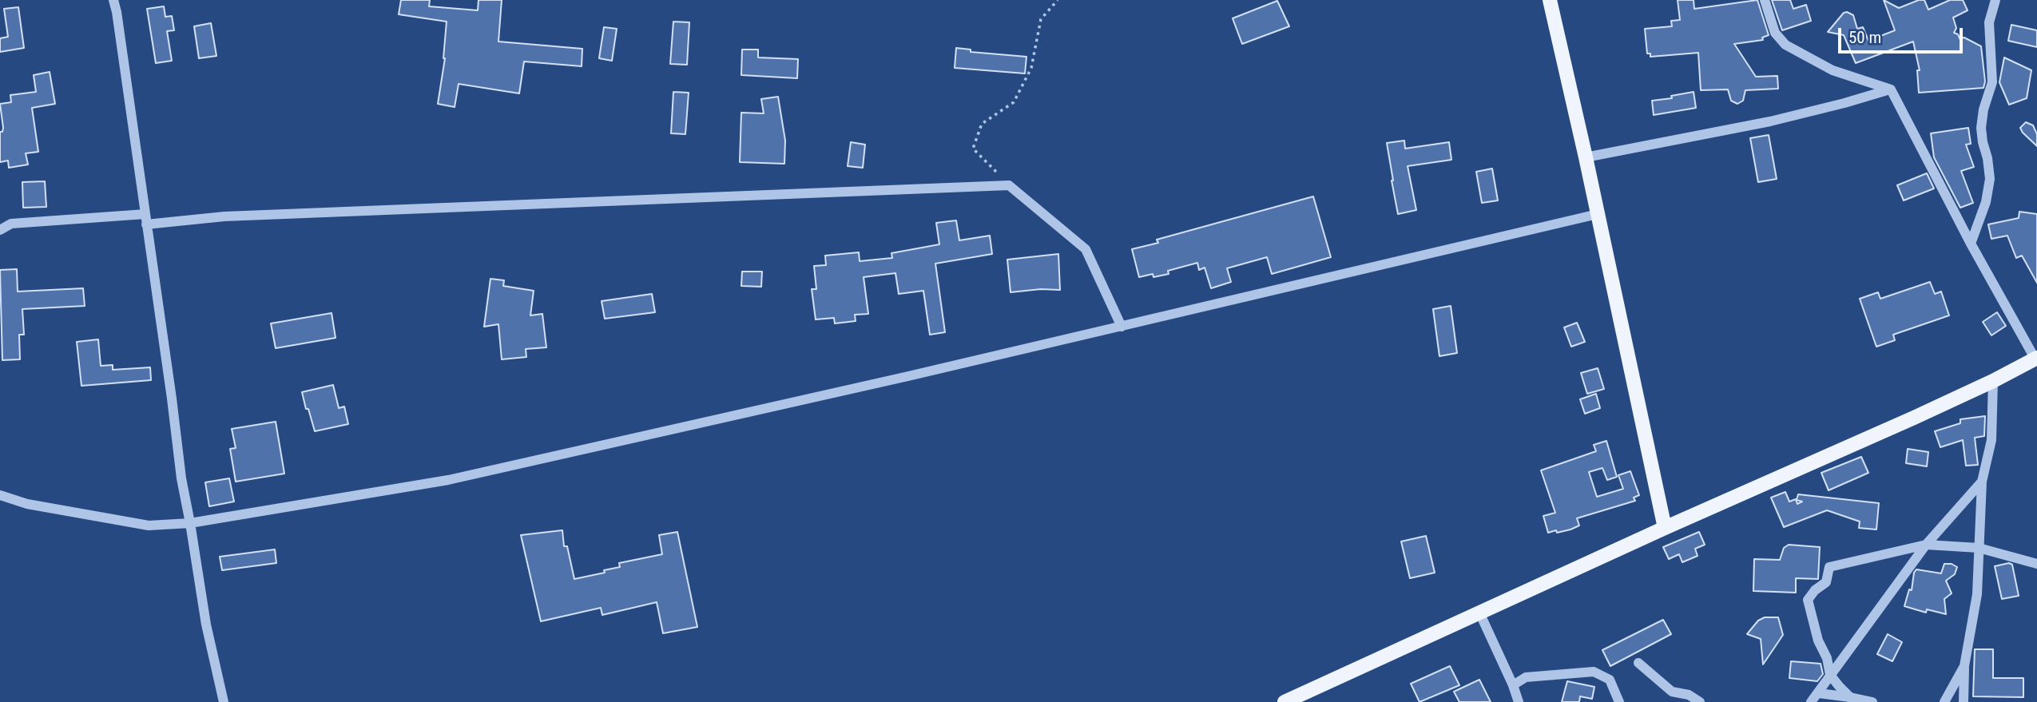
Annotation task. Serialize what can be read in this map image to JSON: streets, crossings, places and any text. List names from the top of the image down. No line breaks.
{"scale_bar":"50 m"}
